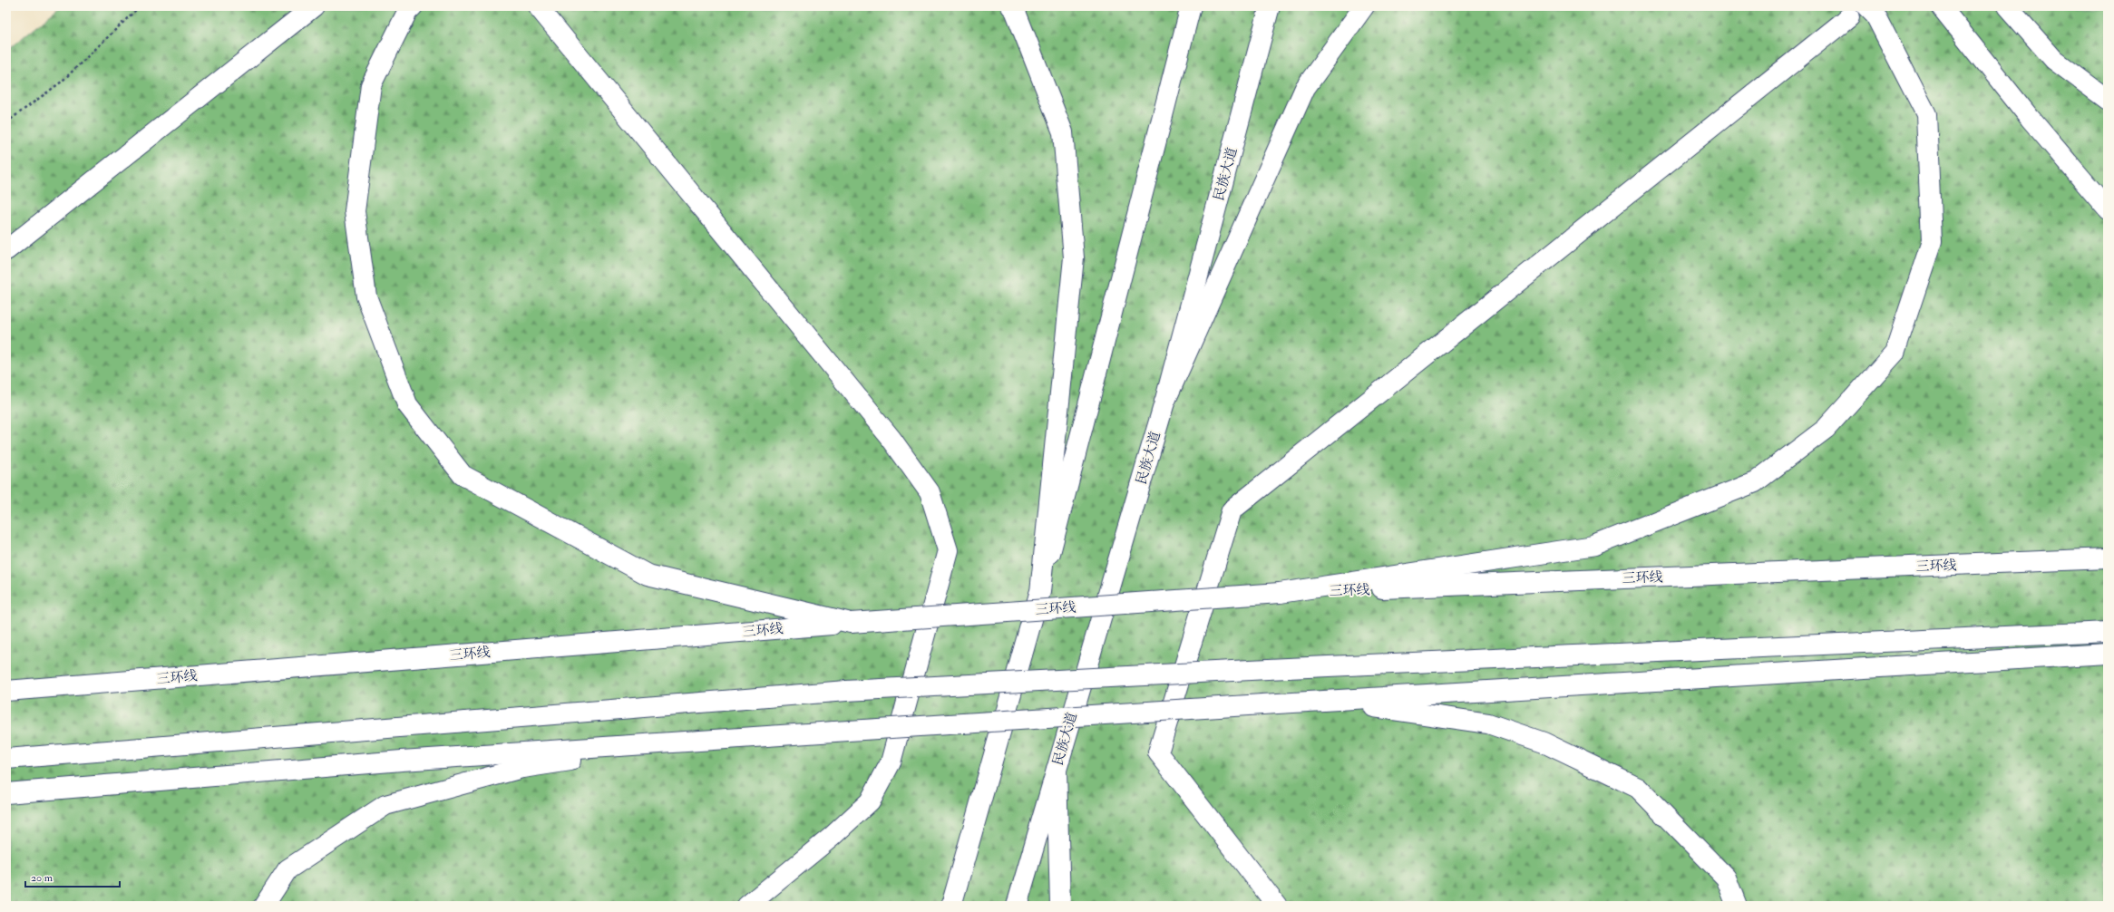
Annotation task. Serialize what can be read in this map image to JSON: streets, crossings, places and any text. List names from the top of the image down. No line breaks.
{"streets":{"main road":["民族大道","三环线"]},"scale_bar":"20 m"}
